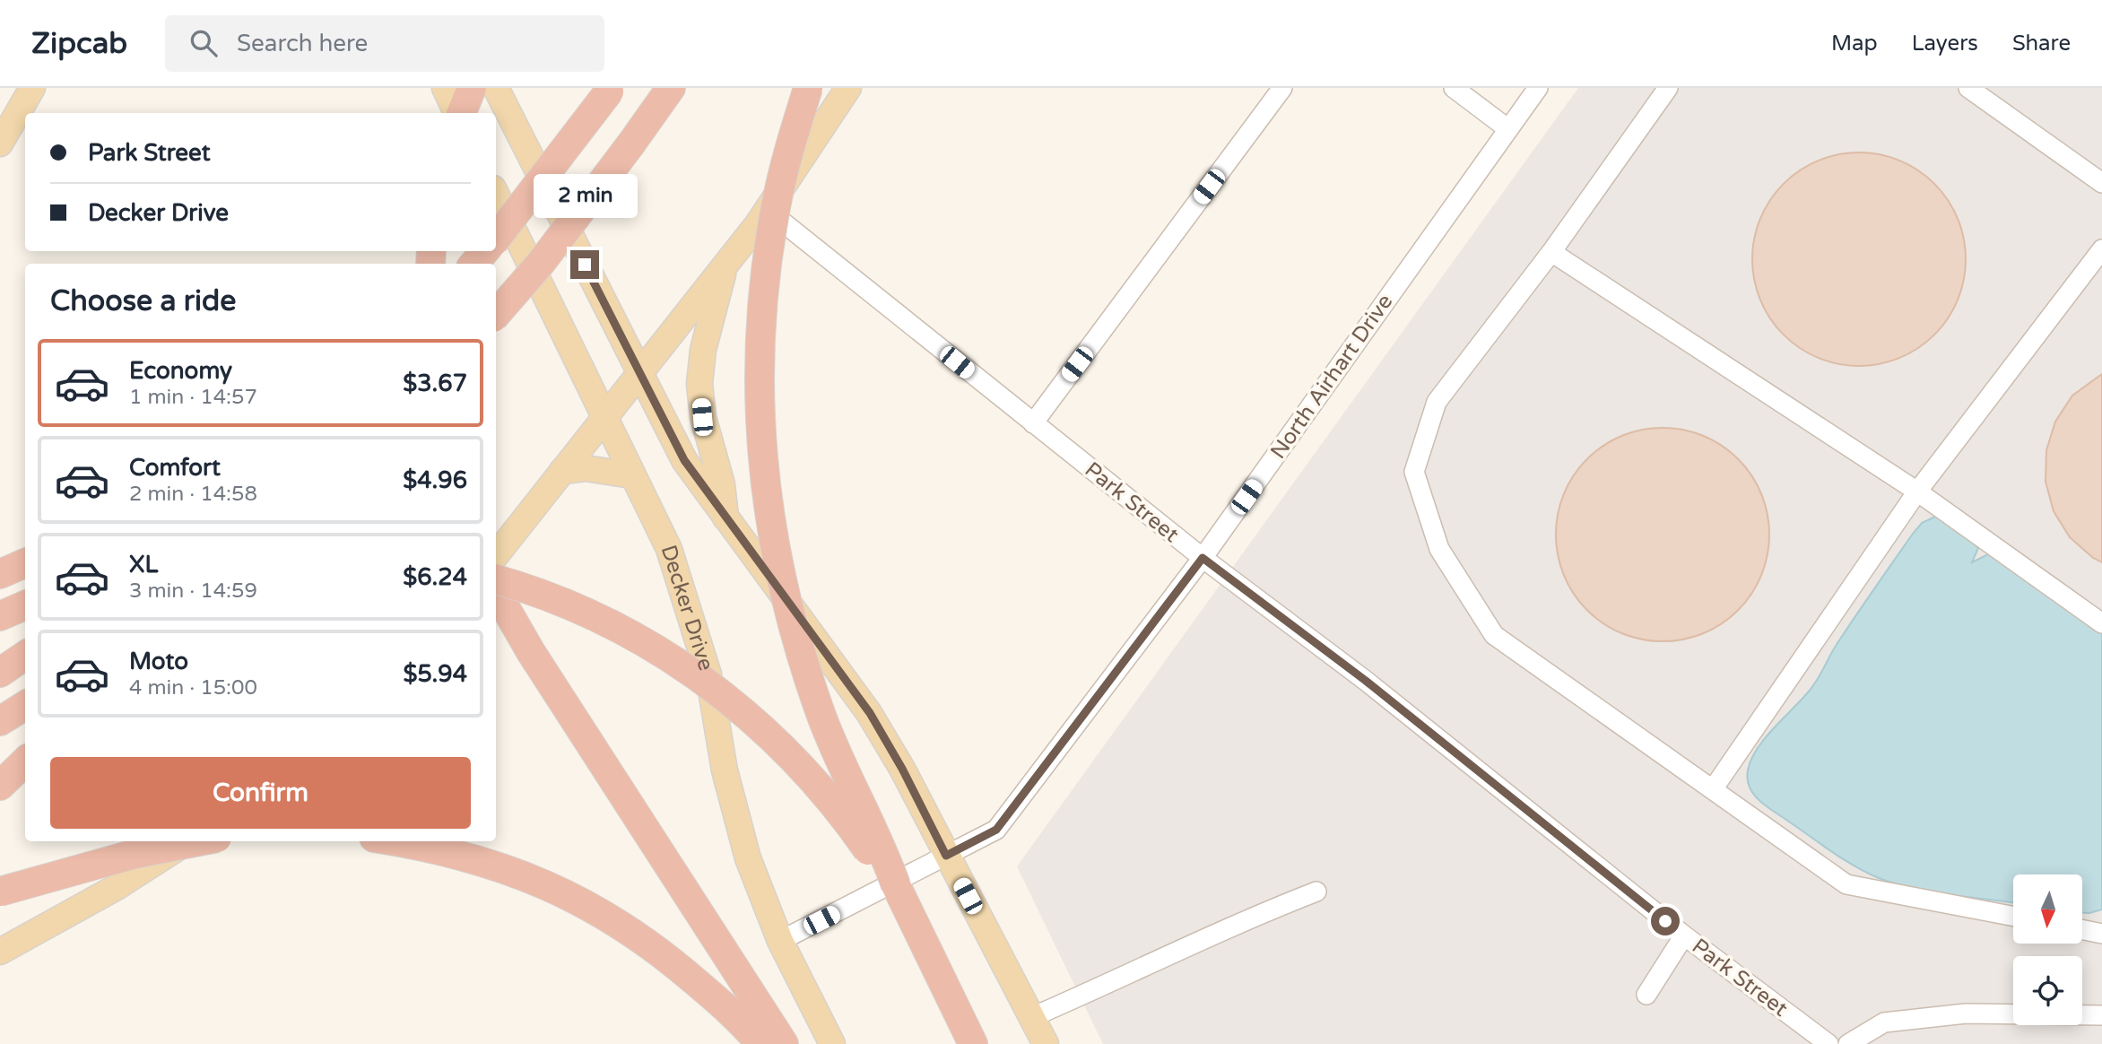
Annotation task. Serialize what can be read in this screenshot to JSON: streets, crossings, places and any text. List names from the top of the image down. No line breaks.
{"streets":{"main road":["Decker Drive"],"street":["North Airhart Drive","Park Street"]},"crossings":[["North Airhart Drive","Park Street"],["North Airhart Drive","Decker Drive"]],"north":"bottom","page":{"header":"Zipcab","search":"Search here","nav":["Map","Layers","Share"],"banner":["Park Street","Decker Drive"],"bubble":"2 min","heading":"Choose a ride","list":[{"name":"Economy","note":"1 min · 14:57","value":"$3.67"},{"name":"Comfort","note":"2 min · 14:58","value":"$4.96"},{"name":"XL","note":"3 min · 14:59","value":"$6.24"},{"name":"Moto","note":"4 min · 15:00","value":"$5.94"}],"buttons":"Confirm"}}
